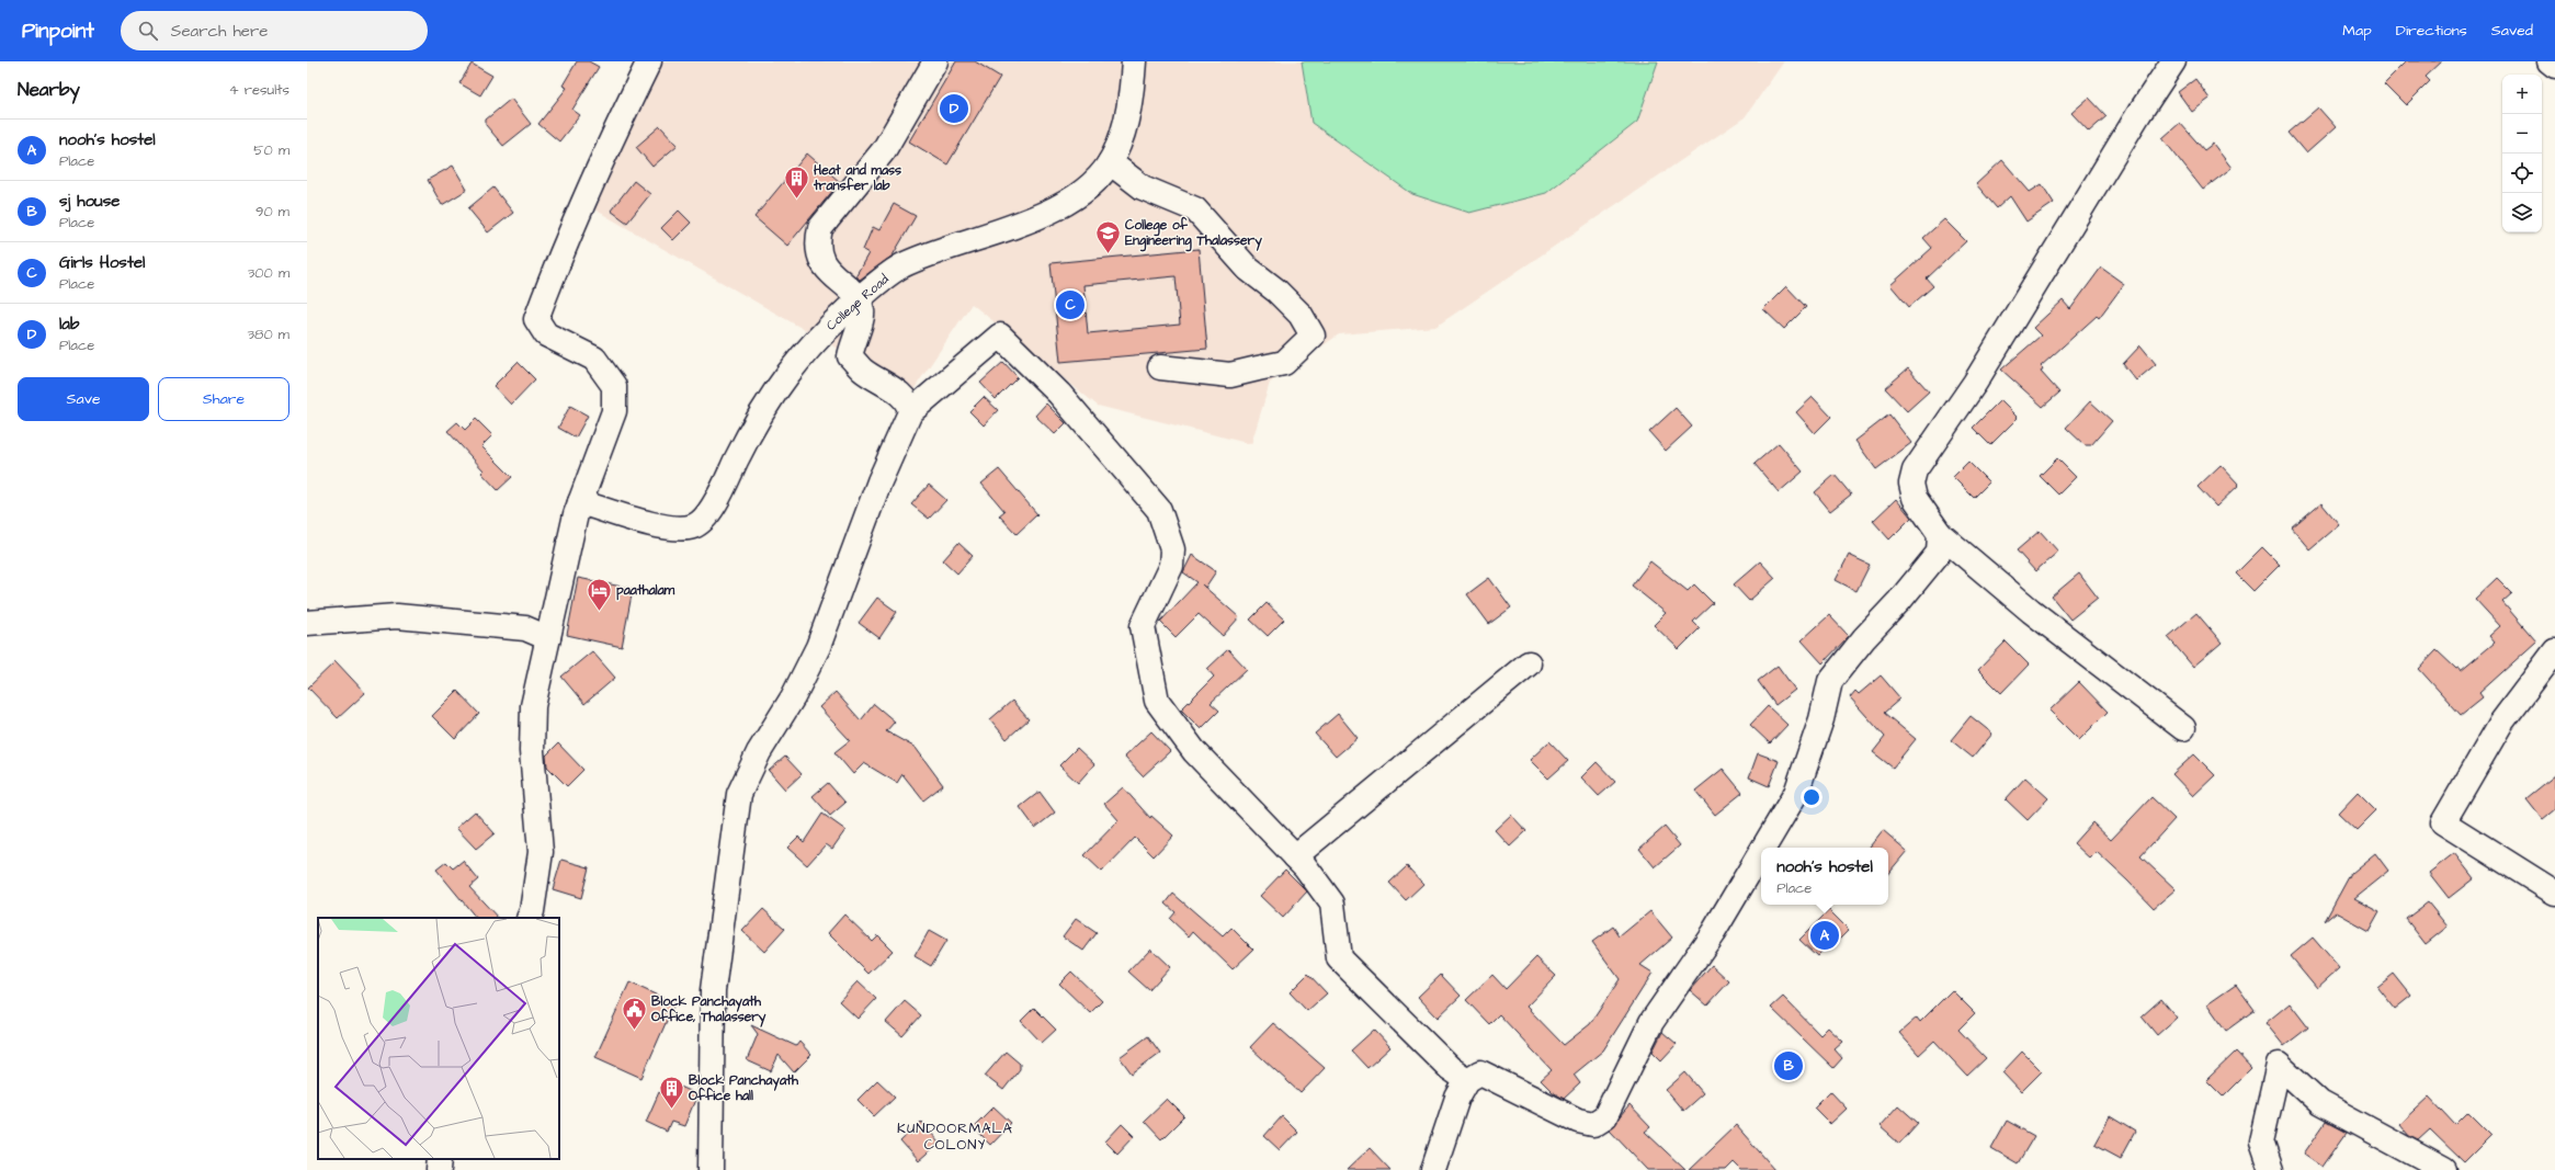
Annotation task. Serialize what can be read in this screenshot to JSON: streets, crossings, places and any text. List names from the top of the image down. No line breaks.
{"streets":{"street":["College Road"]},"districts":["KUNDOORMALA COLONY"],"places":{"building":["Heat and mass transfer lab","Block Panchayath Office hall"],"school or university":["College of Engineering Thalassery"],"hotel":["paathalam"],"public building":["Block Panchayath Office, Thalassery"]},"page":{"header":"Pinpoint","search":"Search here","nav":["Map","Directions","Saved"],"heading":["Nearby","4 results"],"map_buttons":["+","−"],"pins":["D","C","A","B"],"list":[{"mark":"A","name":"nooh's hostel","note":"Place","value":"50 m"},{"mark":"B","name":"sj house","note":"Place","value":"90 m"},{"mark":"C","name":"Girls Hostel","note":"Place","value":"300 m"},{"mark":"D","name":"lab","note":"Place","value":"380 m"}],"buttons":["Save","Share"],"popup":["nooh's hostel","Place"]}}
